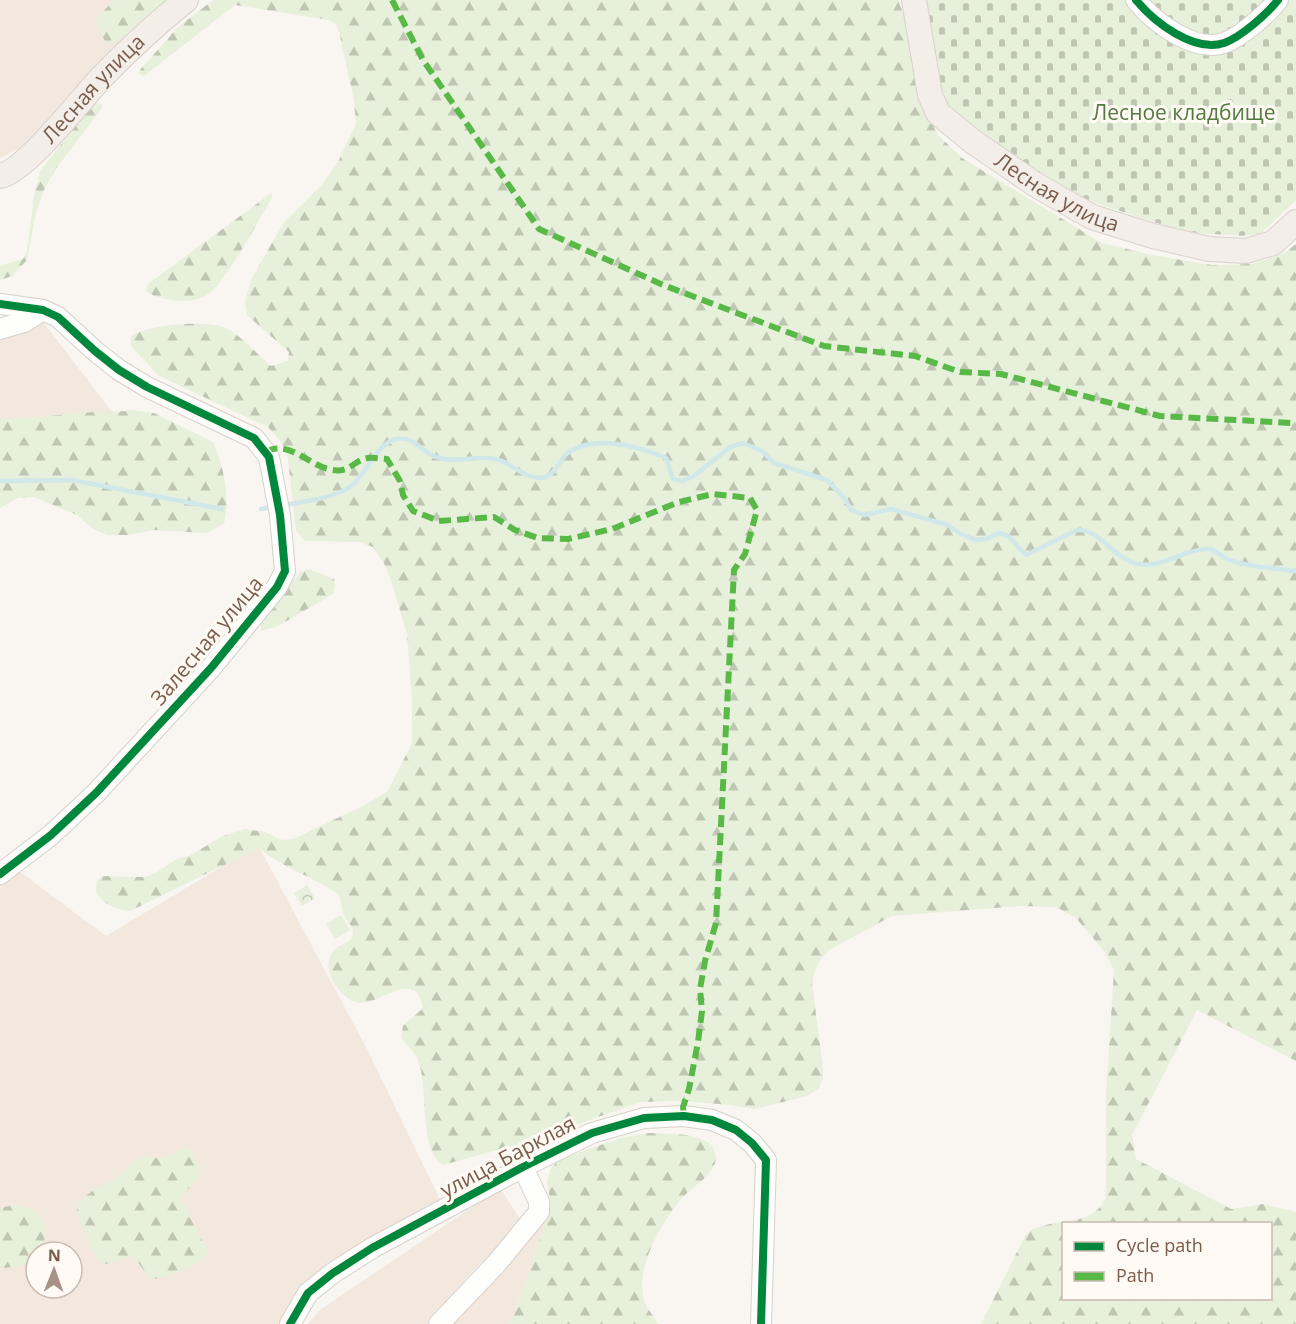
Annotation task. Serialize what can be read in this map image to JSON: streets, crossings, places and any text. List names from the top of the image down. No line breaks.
{"streets":{"main road":["Лесная улица"],"street":["Залесная улица","улица Барклая"]},"parks":["Лесное кладбище"],"legend":["Cycle path","Path"],"north":"top"}
